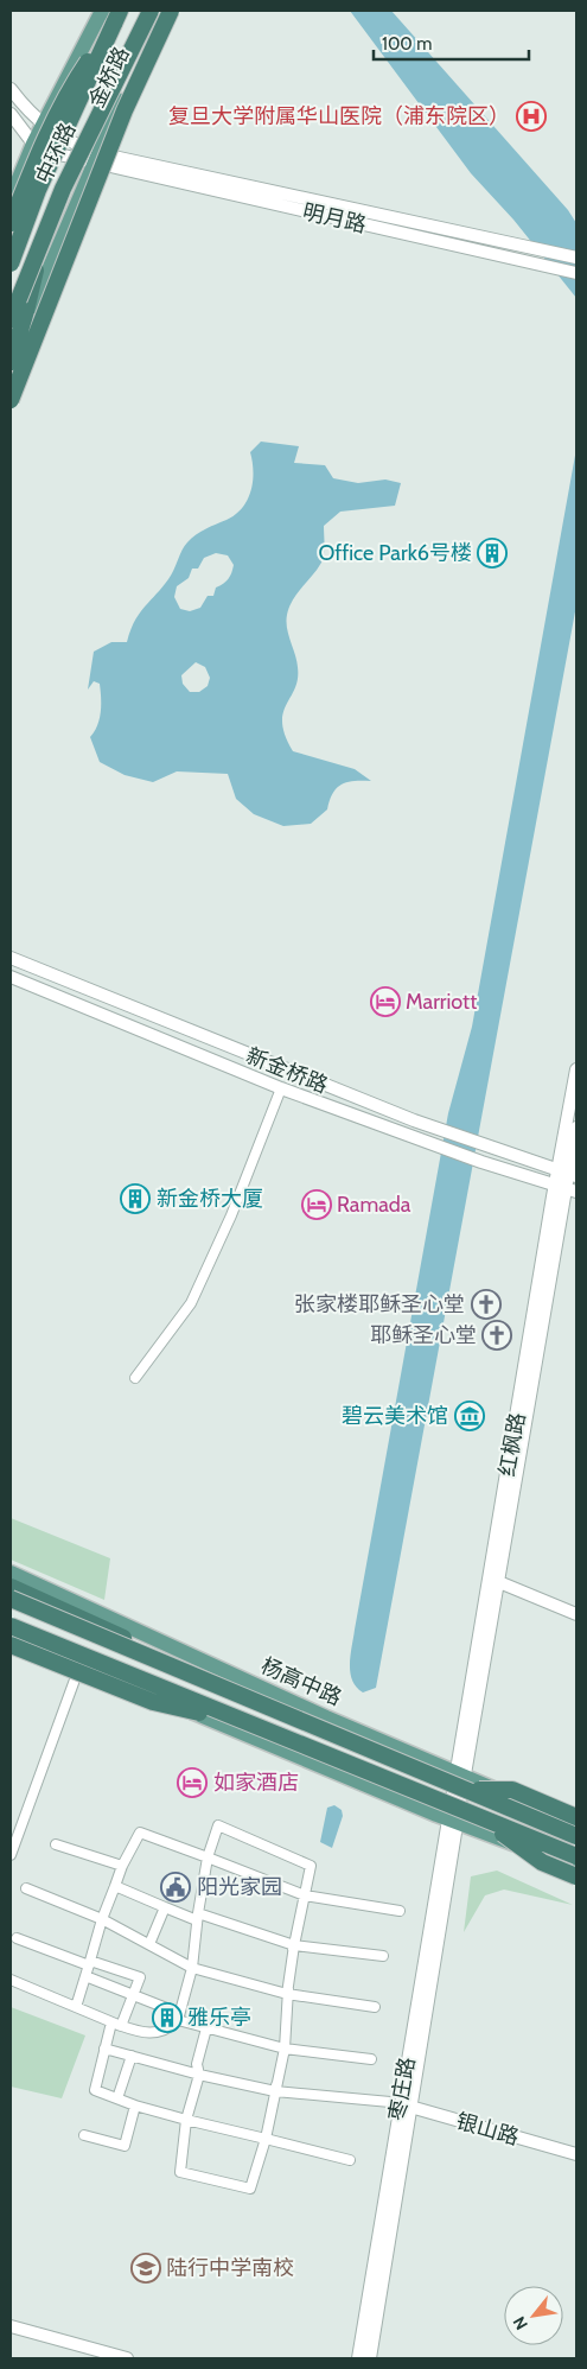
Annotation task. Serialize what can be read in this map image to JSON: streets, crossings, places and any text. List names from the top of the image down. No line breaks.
{"streets":{"highway":["中环路","杨高中路"],"main road":["金桥路"],"street":["明月路","新金桥路","红枫路","枣庄路","银山路"]},"crossings":[["金桥路","明月路"],["新金桥路","红枫路"],["红枫路","杨高中路"],["红枫路","枣庄路"],["枣庄路","银山路"]],"places":{"hospital":["复旦大学附属华山医院（浦东院区）"],"building":["Office Park6号楼","新金桥大厦","雅乐亭"],"hotel":["Marriott","Ramada","如家酒店"],"church":["张家楼耶稣圣心堂","耶稣圣心堂"],"museum":["碧云美术馆"],"public building":["阳光家园"],"school or university":["陆行中学南校"]},"scale_bar":"100 m","north":"bottom left"}
